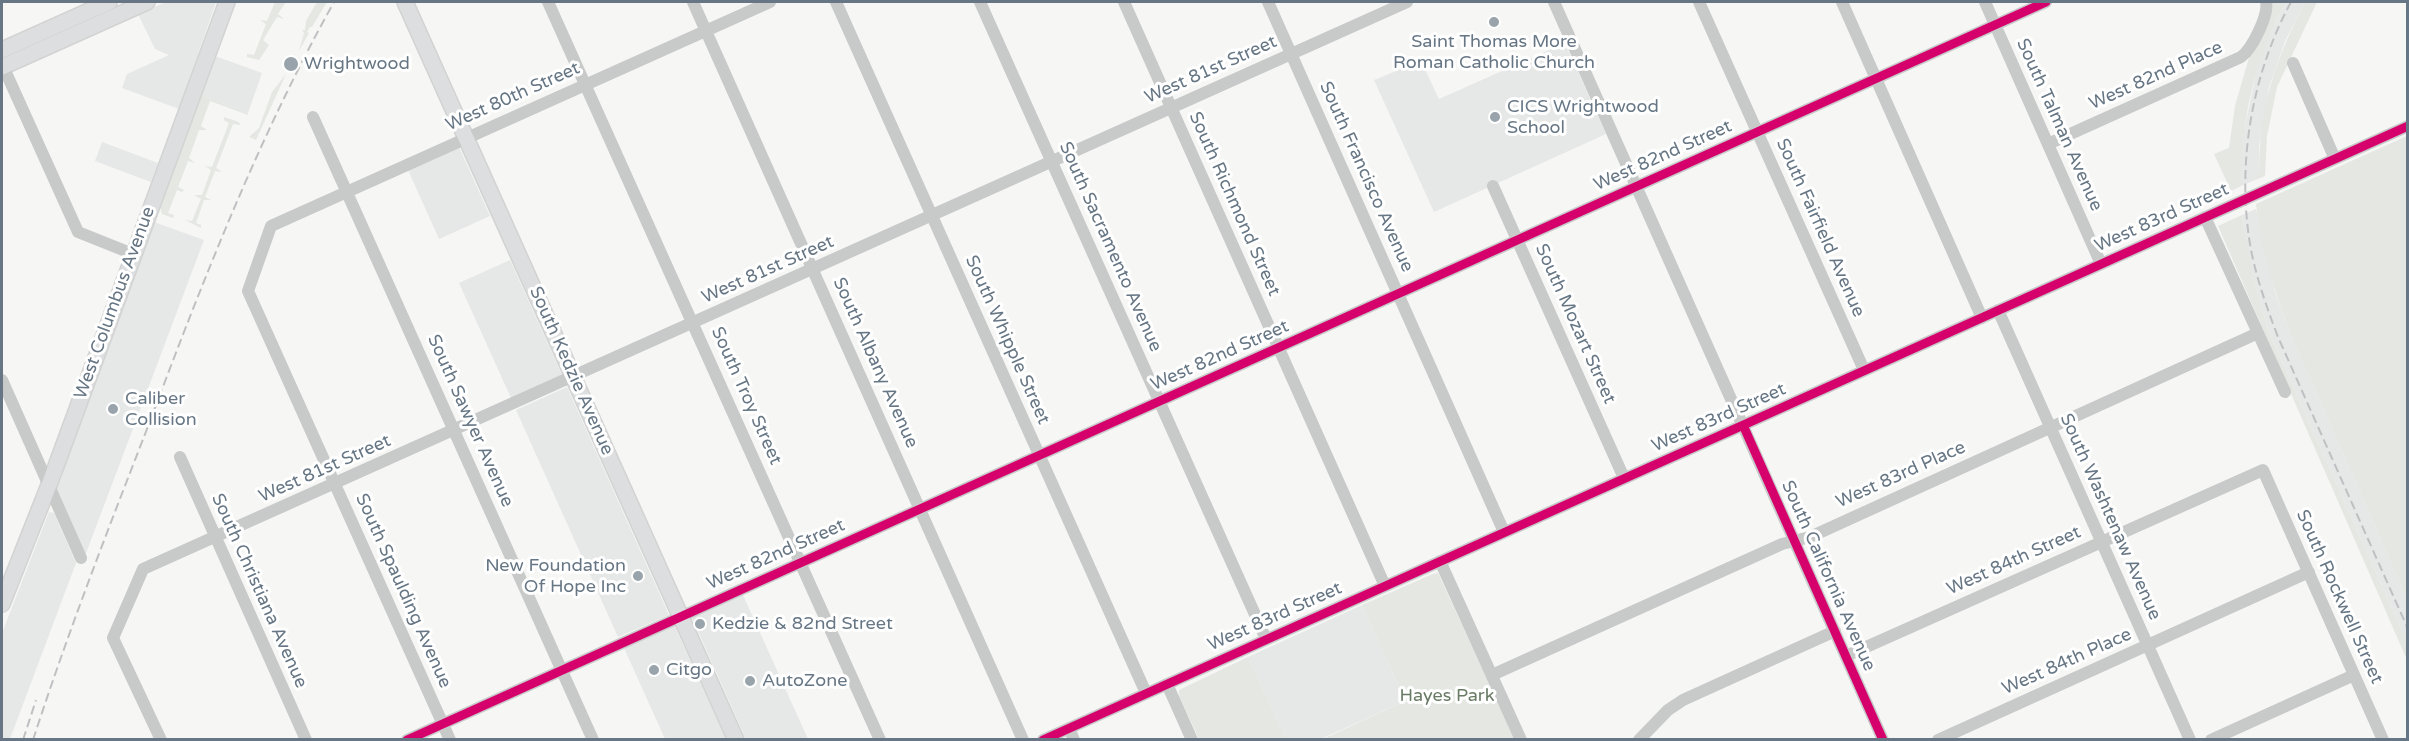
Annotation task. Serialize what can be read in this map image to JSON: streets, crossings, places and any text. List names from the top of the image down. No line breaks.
{"streets":{"main road":["West Columbus Avenue","South Kedzie Avenue"],"street":["West 81st Street","West 82nd Place","West 80th Street","South Talman Avenue","West 82nd Street","South Francisco Avenue","South Richmond Street","West 83rd Street","South Fairfield Avenue","South Sacramento Avenue","South Mozart Street","South Whipple Street","South Albany Avenue","South Troy Street","South Sawyer Avenue","West 83rd Place","South Washtenaw Avenue","West 84th Street","South California Avenue","South Christiana Avenue","South Spaulding Avenue","South Rockwell Street","West 84th Place"]},"crossings":[["West 81st Street","South Francisco Avenue"],["West 81st Street","South Richmond Street"],["West 81st Street","South Sacramento Avenue"],["West 81st Street","South Whipple Street"],["West 81st Street","South Albany Avenue"],["West 81st Street","South Kedzie Avenue"],["West 81st Street","South Troy Street"],["West 81st Street","South Sawyer Avenue"],["West 81st Street","South Christiana Avenue"],["West 81st Street","South Spaulding Avenue"],["West 82nd Place","South Talman Avenue"],["West 80th Street","South Albany Avenue"],["West 80th Street","South Kedzie Avenue"],["West 80th Street","South Troy Street"],["West 80th Street","South Sawyer Avenue"],["West 80th Street","South Spaulding Avenue"],["South Talman Avenue","West 82nd Street"],["South Talman Avenue","West 83rd Street"],["West 82nd Street","South Francisco Avenue"],["West 82nd Street","South Richmond Street"],["West 82nd Street","South Fairfield Avenue"],["West 82nd Street","South Sacramento Avenue"],["West 82nd Street","South Mozart Street"],["West 82nd Street","South Whipple Street"],["West 82nd Street","South Albany Avenue"],["West 82nd Street","South Kedzie Avenue"],["West 82nd Street","South Troy Street"],["West 82nd Street","South Sawyer Avenue"],["West 82nd Street","South California Avenue"],["West 82nd Street","South Spaulding Avenue"],["South Francisco Avenue","West 83rd Street"],["South Richmond Street","West 83rd Street"],["West 83rd Street","South Fairfield Avenue"],["West 83rd Street","South Sacramento Avenue"],["West 83rd Street","South Mozart Street"],["West 83rd Street","South Whipple Street"],["West 83rd Street","South Washtenaw Avenue"],["West 83rd Street","South California Avenue"],["West 83rd Place","South Washtenaw Avenue"],["West 83rd Place","South California Avenue"],["South Washtenaw Avenue","West 84th Street"],["South Washtenaw Avenue","West 84th Place"],["West 84th Street","South California Avenue"],["West 84th Street","South Rockwell Street"],["South Rockwell Street","West 84th Place"]],"parks":["Hayes Park"],"places":["Saint Thomas More Roman Catholic Church","Wrightwood","CICS Wrightwood School","Caliber Collision","New Foundation Of Hope Inc","Kedzie & 82nd Street","Citgo","AutoZone"]}
